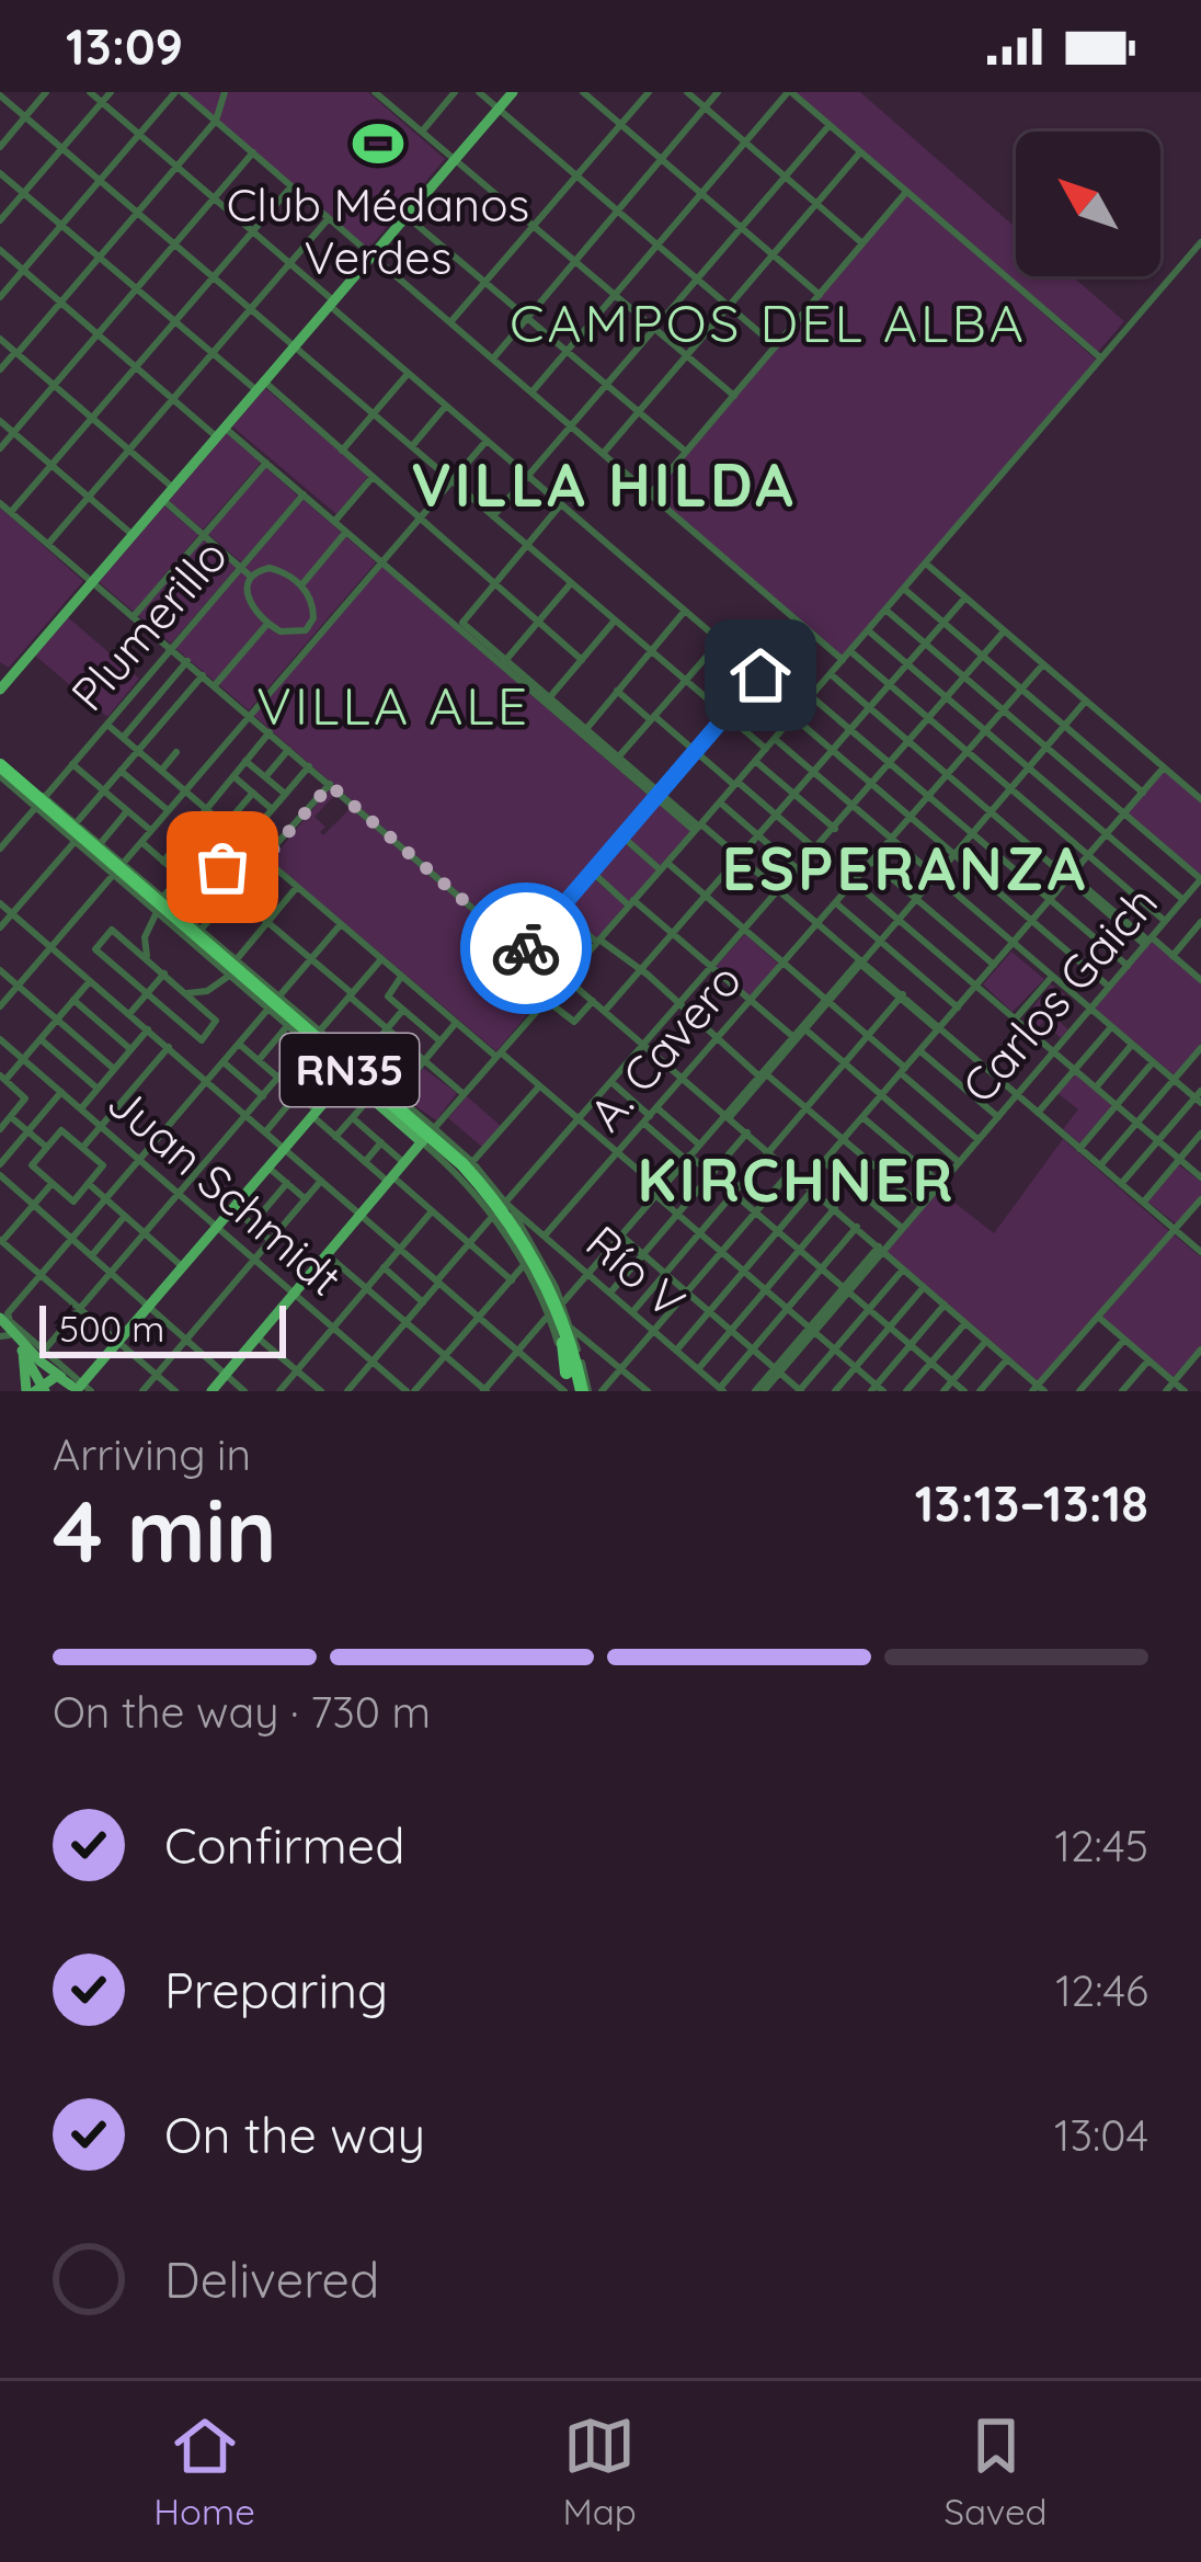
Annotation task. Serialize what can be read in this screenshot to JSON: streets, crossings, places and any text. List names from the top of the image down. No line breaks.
{"streets":{"highway":["RN35"],"street":["Plumerillo","Carlos Gaich","A. Cavero","Juan Schmidt","Río V"]},"crossings":[["Plumerillo","RN35"],["A. Cavero","RN35"],["A. Cavero","Juan Schmidt"],["A. Cavero","Río V"],["RN35","Río V"]],"districts":["CAMPOS DEL ALBA","VILLA HILDA","VILLA ALE","ESPERANZA","KIRCHNER"],"places":{"sports":["Club Médanos Verdes"]},"scale_bar":"500 m","north":"top left","page":{"status":"13:09","scale":"500 m","heading":["4 min","Arriving in","13:13–13:18"],"bar":"On the way · 730 m","list":[["Confirmed","12:45"],["Preparing","12:46"],["On the way","13:04"],"Delivered"],"tabs":["Home","Map","Saved"]}}
